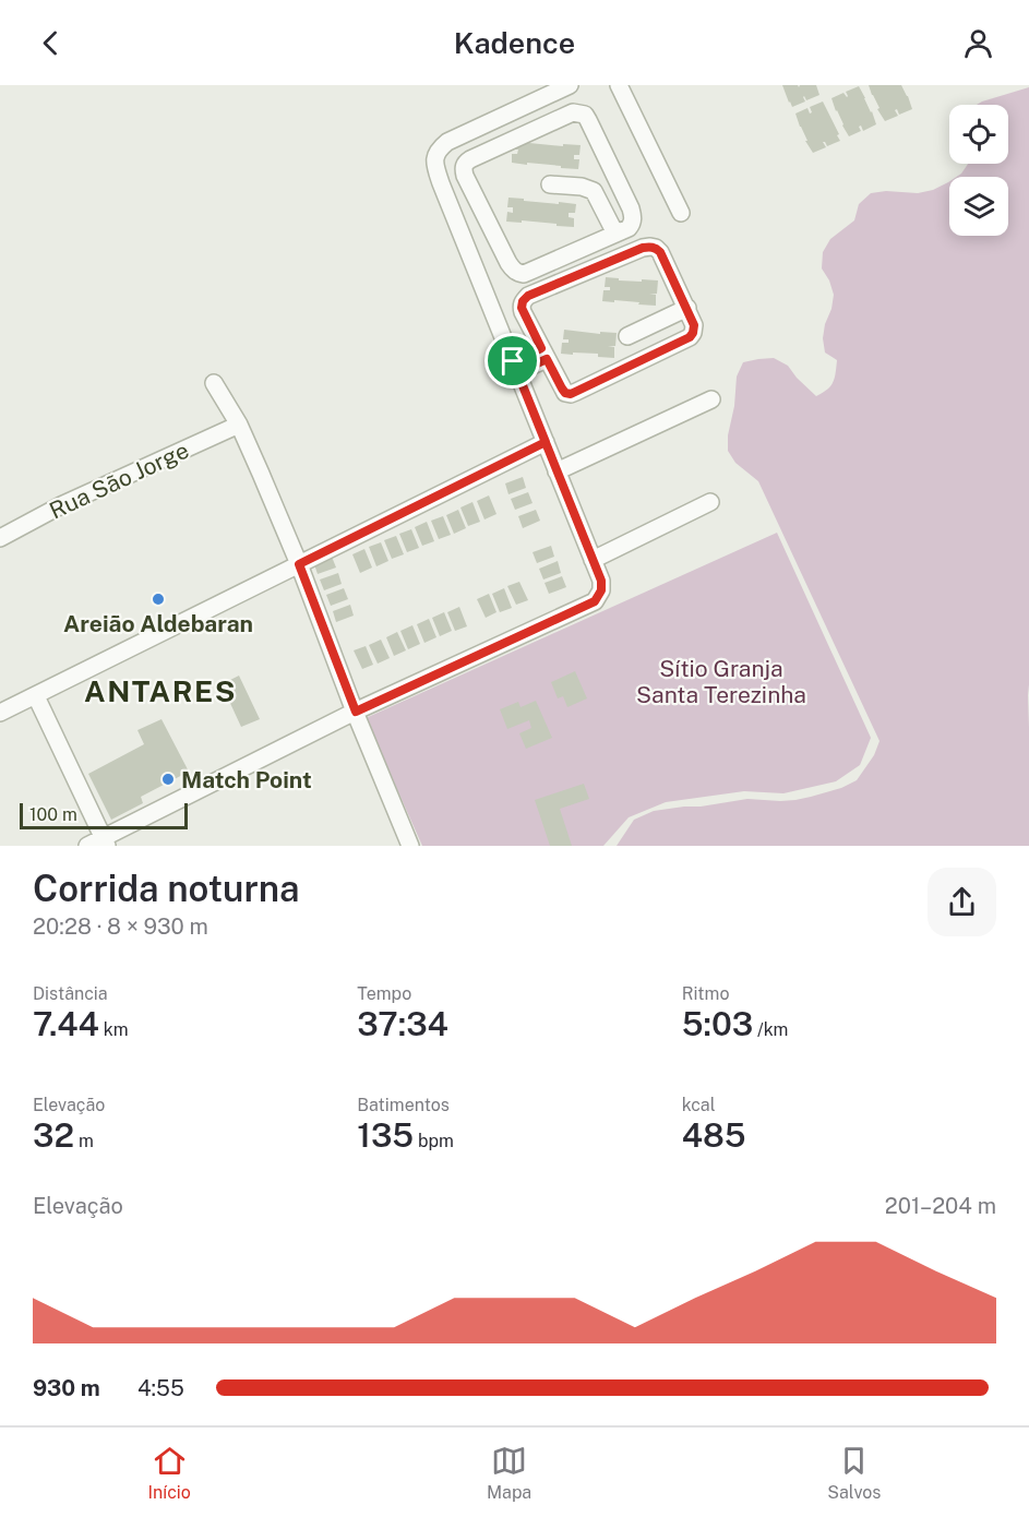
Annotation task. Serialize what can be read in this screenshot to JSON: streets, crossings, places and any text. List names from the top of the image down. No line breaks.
{"streets":{"street":["Rua São Jorge"]},"districts":["ANTARES"],"parks":["Sítio Granja Santa Terezinha"],"places":["Areião Aldebaran","Match Point"],"scale_bar":"100 m","page":{"header":"Kadence","scale":"100 m","heading":["Corrida noturna","20:28 · 8 × 930 m"],"stats":[["Distância","7.44 km"],["Tempo","37:34"],["Ritmo","5:03 /km"],["Elevação","32 m"],["Batimentos","135 bpm"],["kcal","485"]],"chart":["Elevação","201–204 m"],"list":[{"name":"930 m","note":"4:55"}],"tabs":["Início","Mapa","Salvos"]}}
